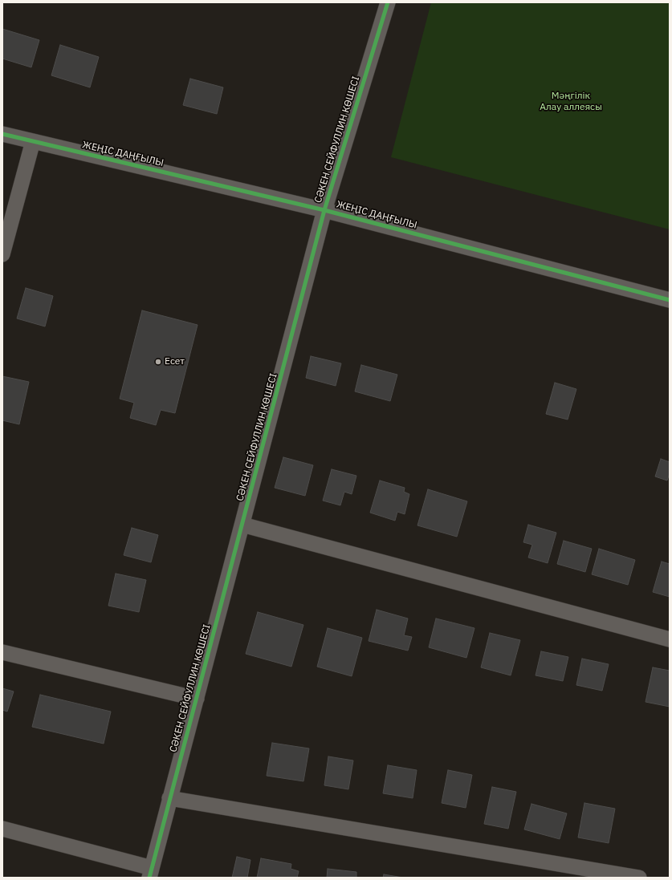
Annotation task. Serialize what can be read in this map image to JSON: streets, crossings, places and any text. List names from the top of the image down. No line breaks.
{"streets":{"street":["СӘКЕН СЕЙФУЛЛИН КӨШЕСІ","ЖЕҢІС ДАҢҒЫЛЫ"]},"crossings":[["СӘКЕН СЕЙФУЛЛИН КӨШЕСІ","ЖЕҢІС ДАҢҒЫЛЫ"]],"parks":["Мәңгілік Алау аллеясы"],"places":["Есет"]}
